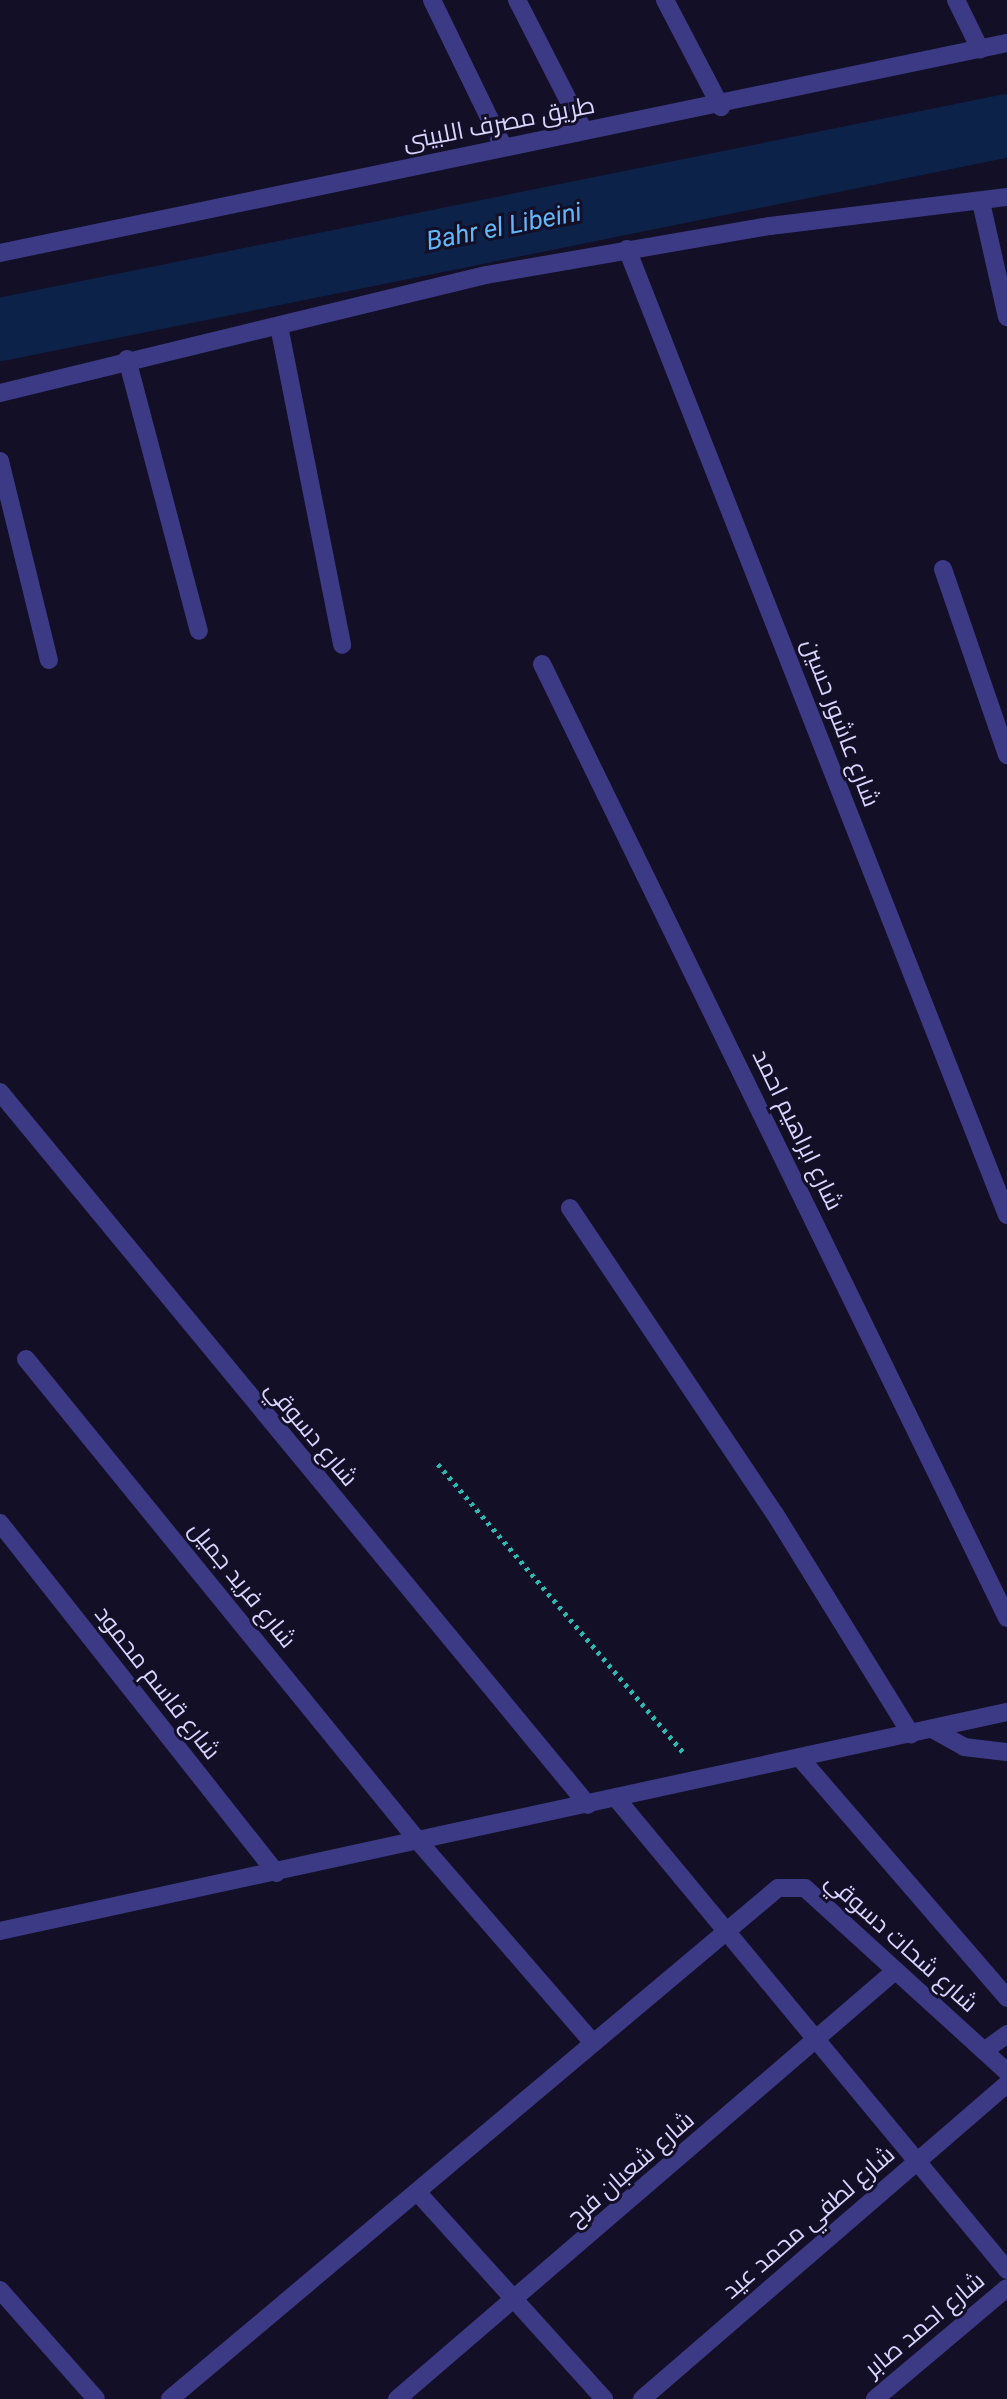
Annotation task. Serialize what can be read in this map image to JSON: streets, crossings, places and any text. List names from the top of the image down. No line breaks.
{"streets":{"street":["طريق مصرف اللبينى","شارع عاشور حسين","شارع ابراهيم احمد","شارع دسوقي","شارع فريد جميل","شارع قاسم محمود","شارع شحات دسوقي","شارع شعبان فرح","شارع لطفي محمد عيد","شارع احمد صابر"]},"crossings":[["شارع فريد جميل","شارع شحات دسوقي"],["شارع شحات دسوقي","شارع شعبان فرح"]],"water":["Bahr el Libeini"]}
